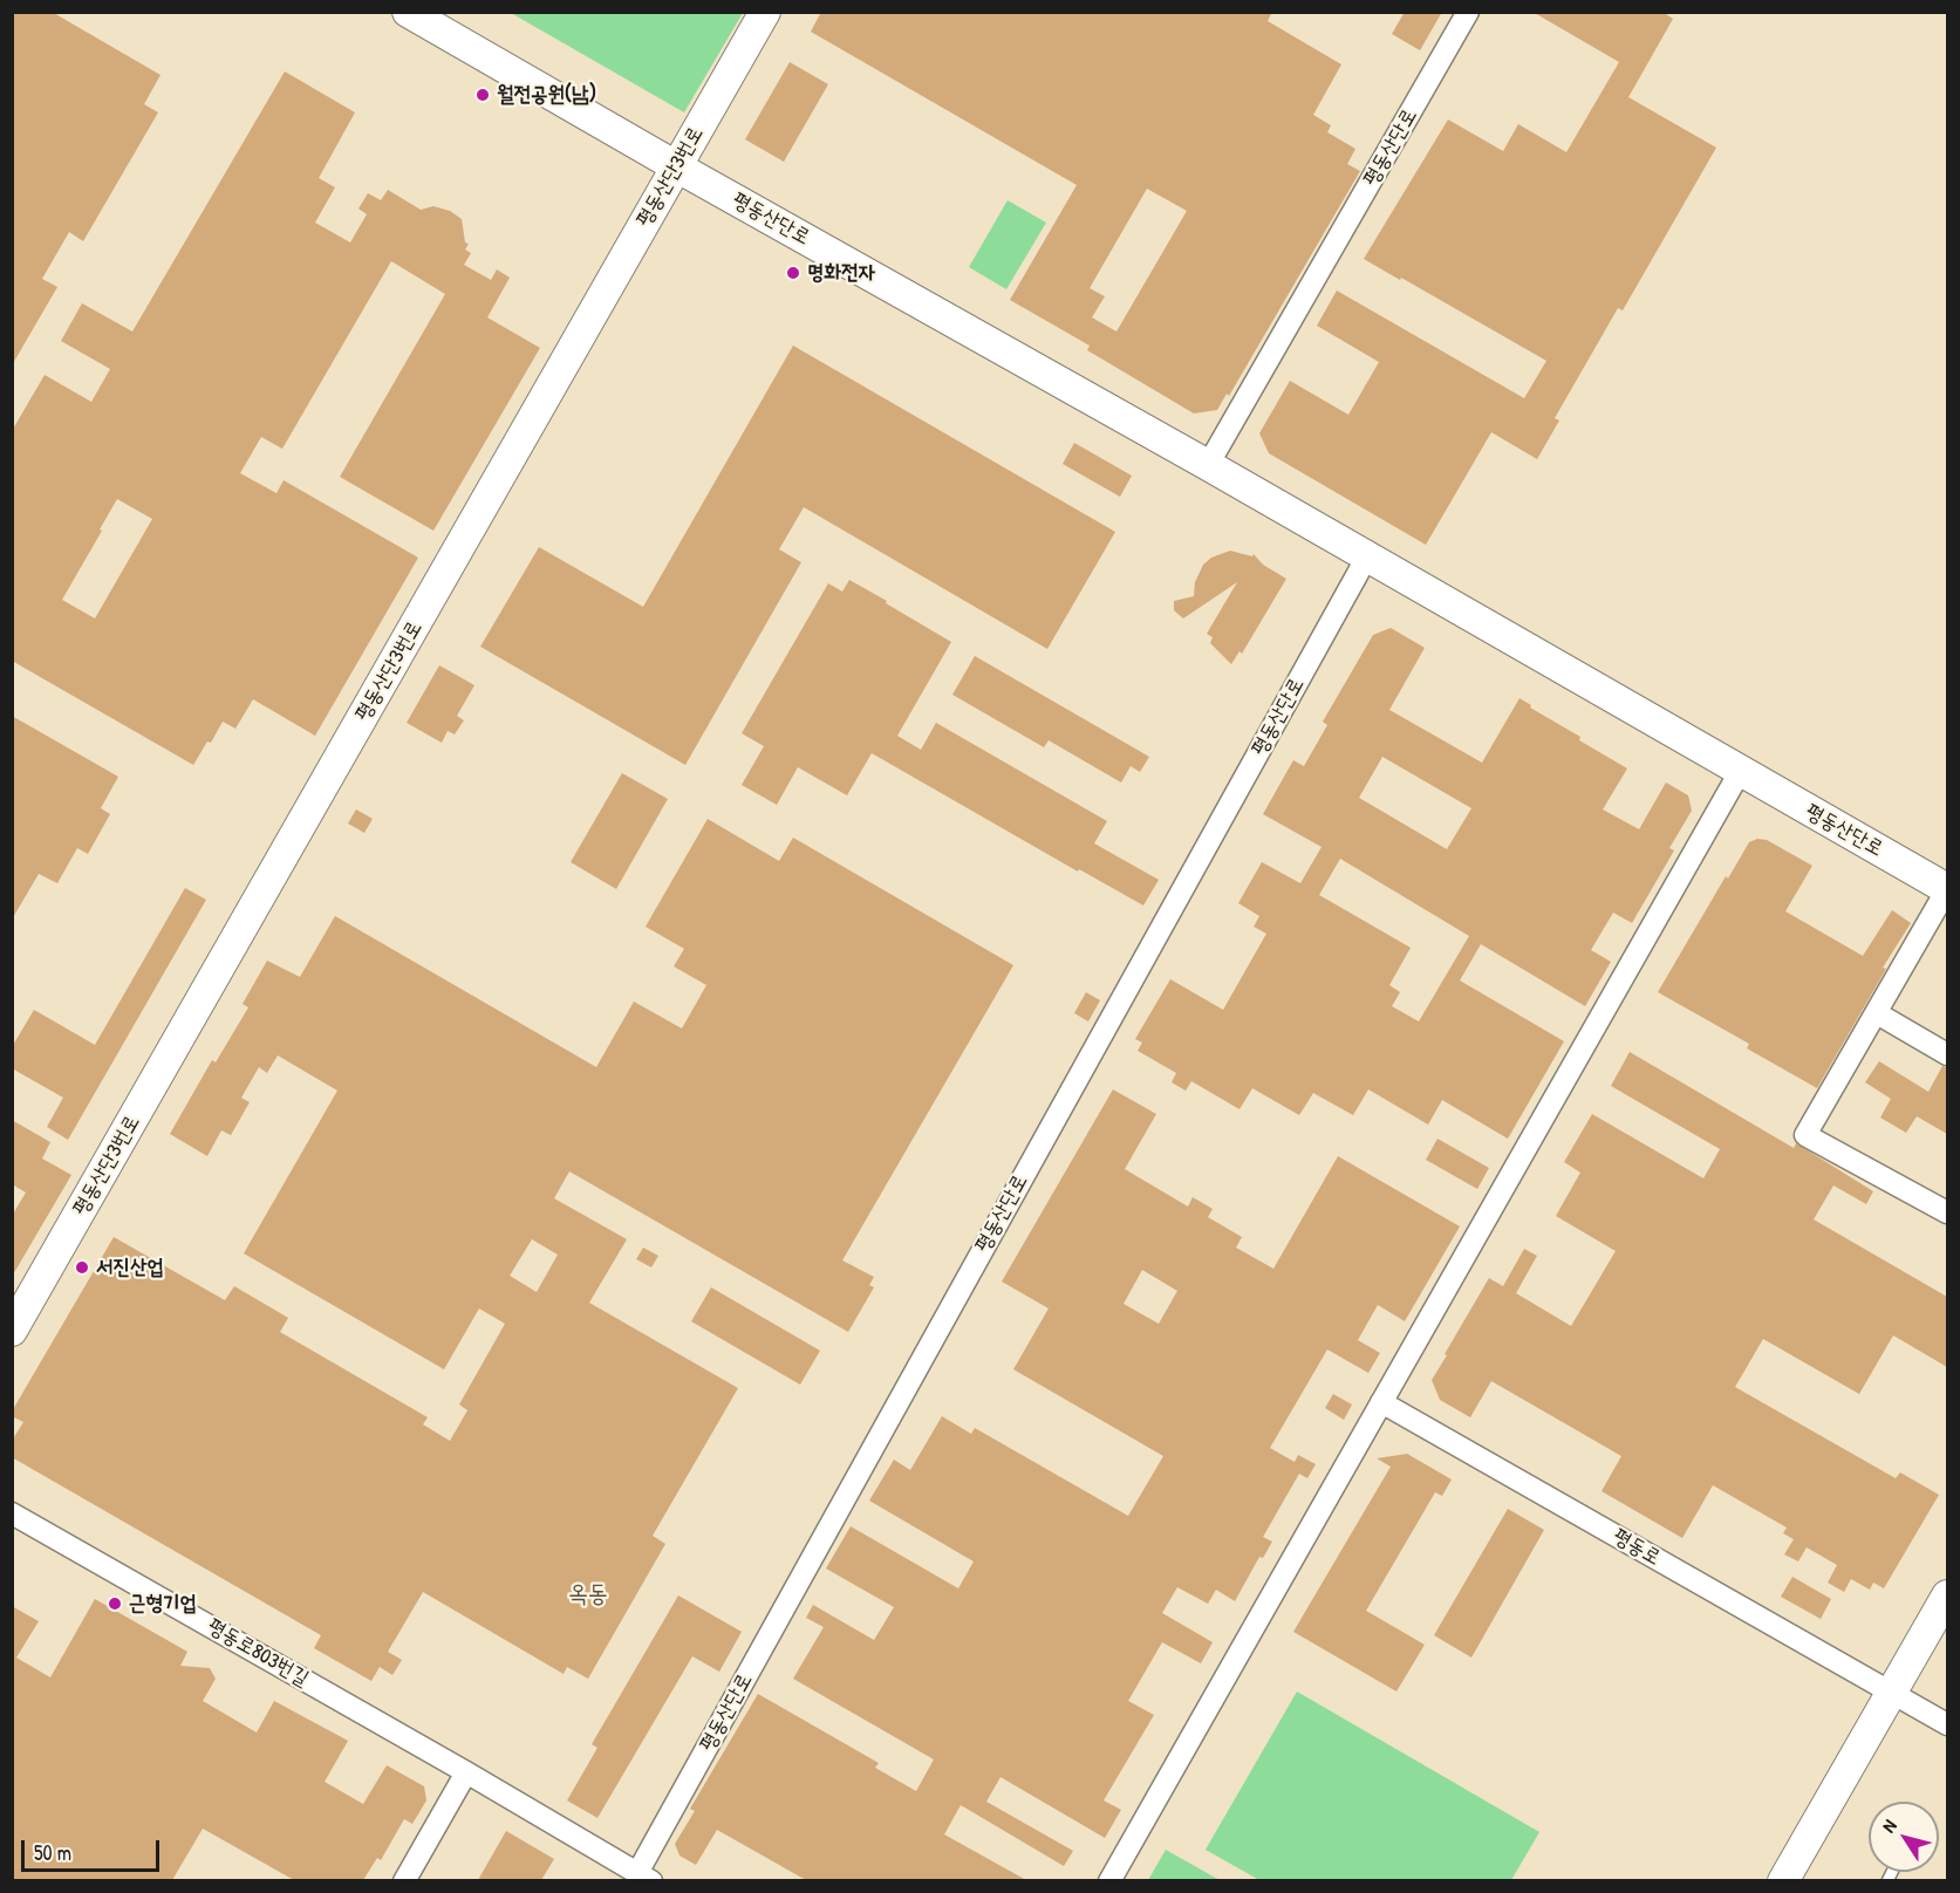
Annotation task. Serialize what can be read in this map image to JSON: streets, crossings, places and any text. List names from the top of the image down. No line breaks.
{"streets":{"street":["평동산단로","평동산단3번로","평동로","평동로803번길"]},"crossings":[["평동산단로","평동산단3번로"],["평동산단로","평동로803번길"]],"districts":["옥동"],"places":["월전공원(남)","명화전자","서진산업","근형기업"],"scale_bar":"50 m","north":"top left"}
